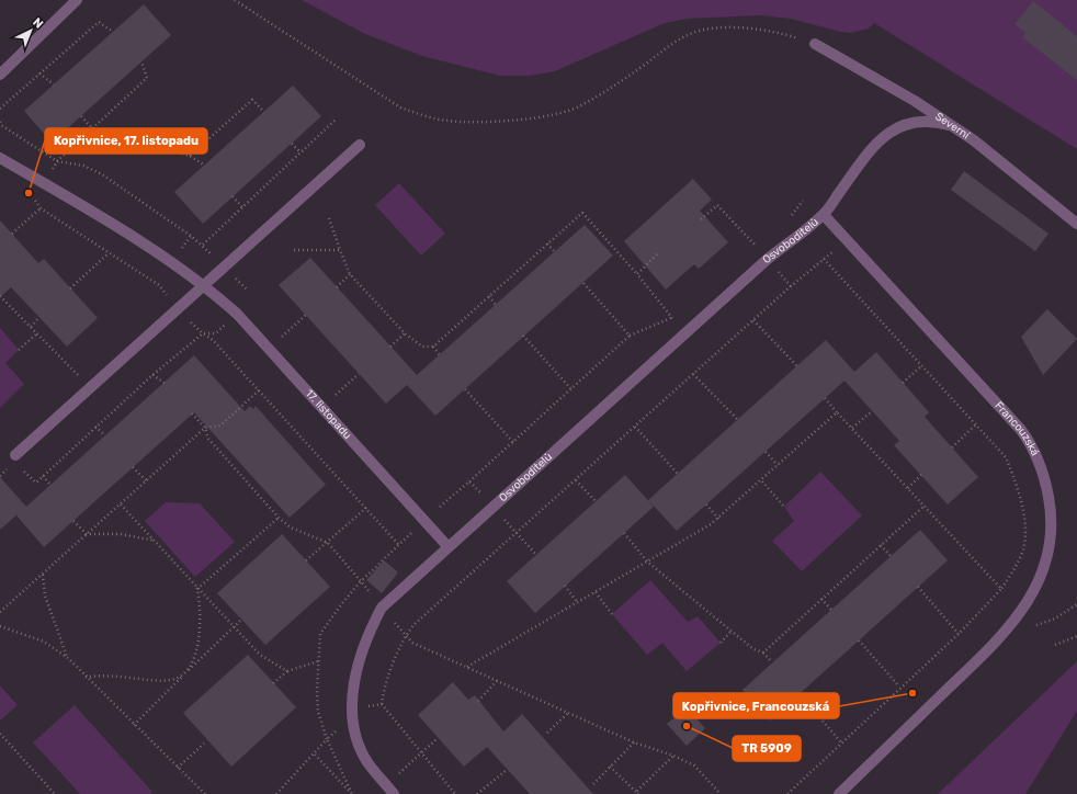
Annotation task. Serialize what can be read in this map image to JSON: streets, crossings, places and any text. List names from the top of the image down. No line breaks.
{"streets":{"street":["Severní","Osvoboditelů","17. listopadu","Francouzská"]},"crossings":[["Osvoboditelů","17. listopadu"],["Osvoboditelů","Francouzská"]],"places":["Kopřivnice, 17. listopadu","Kopřivnice, Francouzská","TR 5909"],"north":"top right"}
